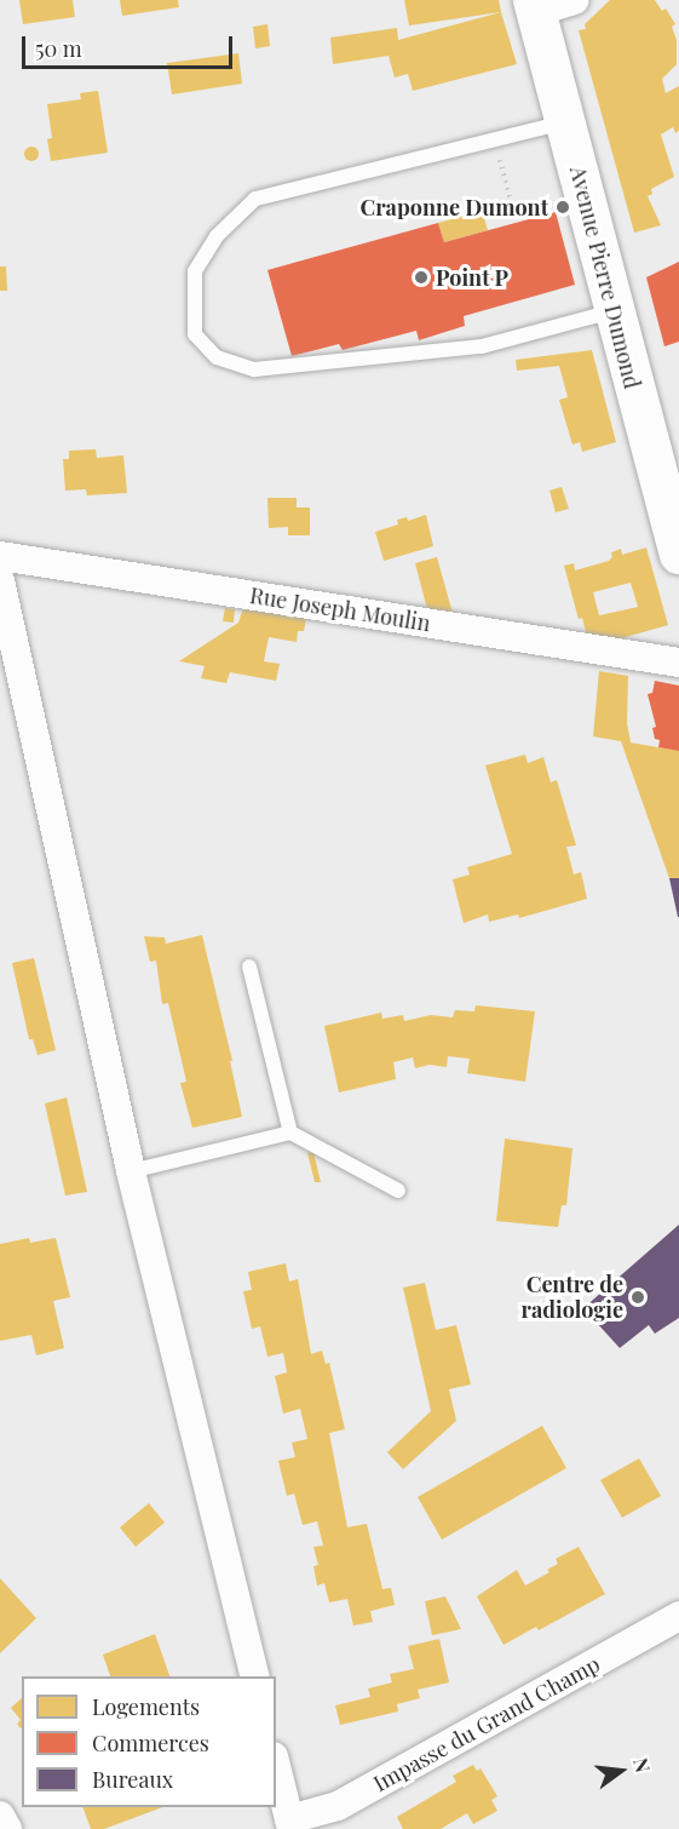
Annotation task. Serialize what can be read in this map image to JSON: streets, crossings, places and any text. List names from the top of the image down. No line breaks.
{"streets":{"main road":["Avenue Pierre Dumond"],"street":["Rue Joseph Moulin","Impasse du Grand Champ"]},"places":["Craponne Dumont","Point P","Centre de radiologie"],"legend":["Logements","Commerces","Bureaux"],"scale_bar":"50 m","north":"right"}
